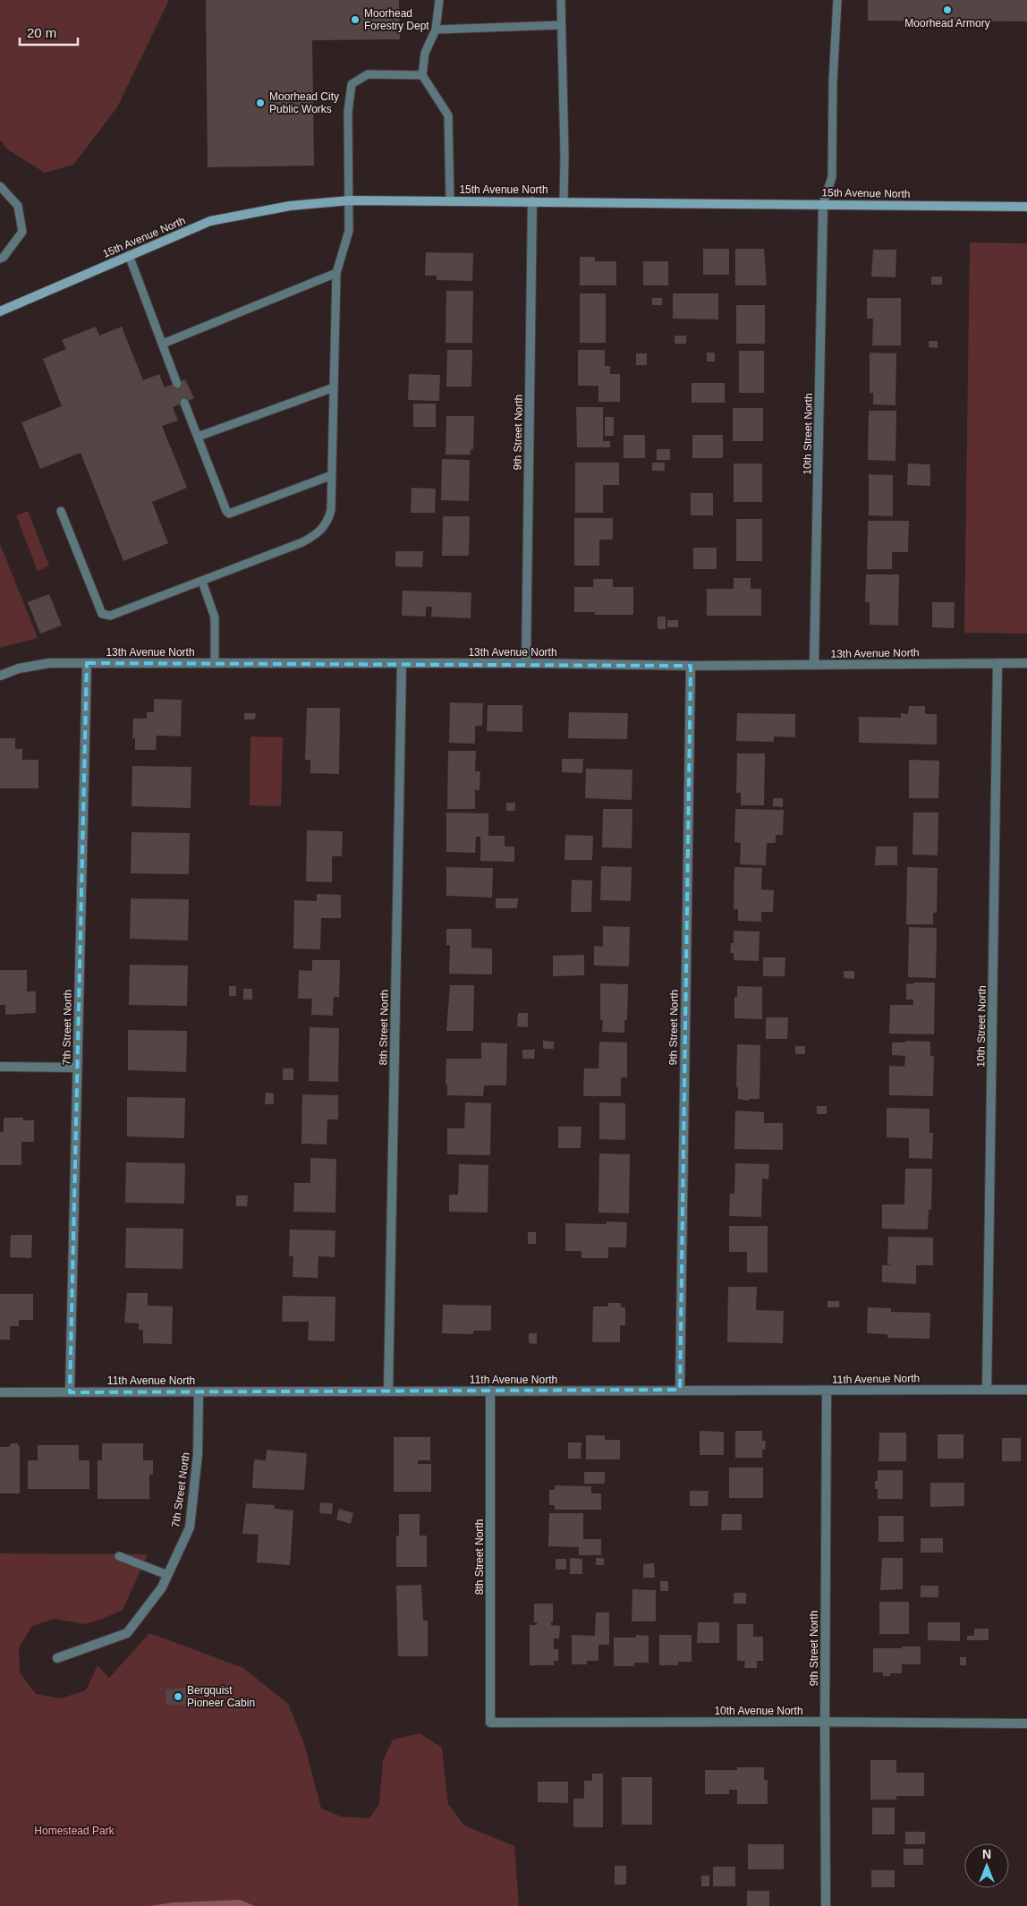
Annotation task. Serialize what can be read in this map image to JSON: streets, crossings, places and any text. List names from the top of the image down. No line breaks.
{"streets":{"main road":["15th Avenue North"],"street":["9th Street North","10th Street North","13th Avenue North","7th Street North","8th Street North","11th Avenue North","10th Avenue North"]},"crossings":[["15th Avenue North","9th Street North"],["15th Avenue North","10th Street North"],["9th Street North","13th Avenue North"],["9th Street North","11th Avenue North"],["9th Street North","10th Avenue North"],["10th Street North","13th Avenue North"],["10th Street North","11th Avenue North"],["13th Avenue North","7th Street North"],["13th Avenue North","8th Street North"],["7th Street North","11th Avenue North"],["8th Street North","11th Avenue North"],["8th Street North","10th Avenue North"]],"parks":["Homestead Park"],"places":["Moorhead Armory","Moorhead Forestry Dept","Moorhead City Public Works","Bergquist Pioneer Cabin"],"scale_bar":"20 m","north":"top"}
